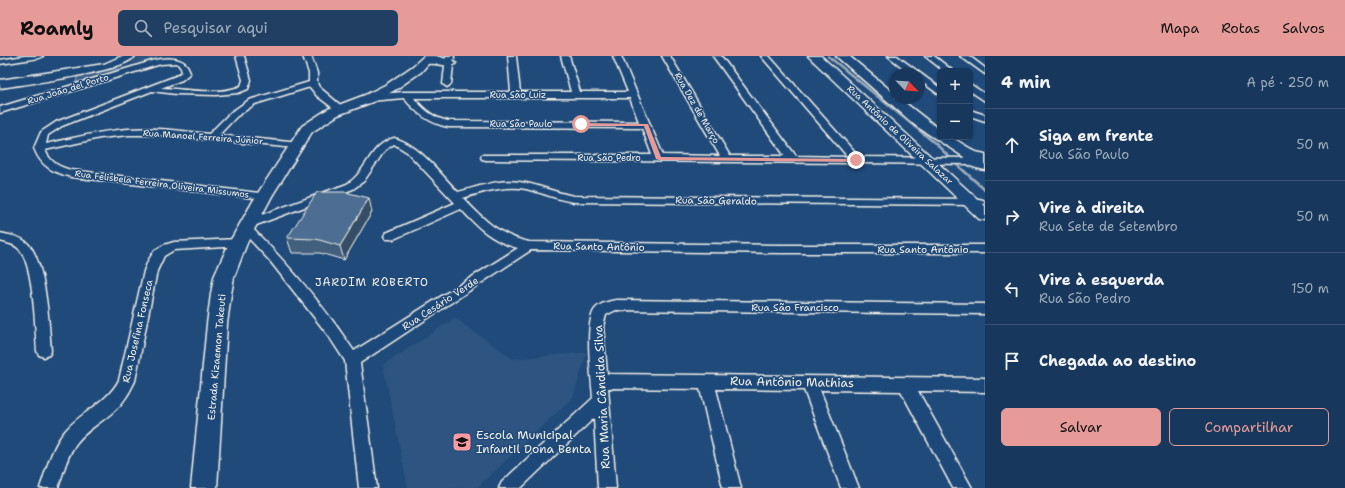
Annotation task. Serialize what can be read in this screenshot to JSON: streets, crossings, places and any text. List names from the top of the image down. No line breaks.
{"streets":{"street":["Rua João del Porto","Rua São Luiz","Rua Dez de Março","Rua São Paulo","Rua Antônio de Oliveira Salazar","Rua Manoel Ferreira Júnior","Rua São Pedro","Rua Felisbela Ferreira Oliveira Missumos","Rua São Geraldo","Rua Santo Antônio","Rua Cesário Verde","Rua São Francisco","Rua Josefina Fonseca","Estrada Kizaemon Takeuti","Rua Antônio Mathias","Rua Maria Cândida Silva"]},"crossings":[["Rua São Luiz","Rua São Paulo"],["Rua São Luiz","Estrada Kizaemon Takeuti"],["Rua Dez de Março","Rua São Pedro"],["Rua Antônio de Oliveira Salazar","Rua São Pedro"],["Rua Antônio de Oliveira Salazar","Rua São Geraldo"],["Rua Manoel Ferreira Júnior","Rua Felisbela Ferreira Oliveira Missumos"],["Rua Manoel Ferreira Júnior","Estrada Kizaemon Takeuti"],["Rua Felisbela Ferreira Oliveira Missumos","Estrada Kizaemon Takeuti"],["Rua São Geraldo","Rua Santo Antônio"],["Rua Santo Antônio","Rua Cesário Verde"],["Rua Santo Antônio","Rua Josefina Fonseca"],["Rua Santo Antônio","Estrada Kizaemon Takeuti"],["Rua São Francisco","Rua Maria Cândida Silva"],["Rua Josefina Fonseca","Estrada Kizaemon Takeuti"],["Rua Antônio Mathias","Rua Maria Cândida Silva"]],"districts":["JARDIM ROBERTO"],"places":{"school or university":["Escola Municipal Infantil Dona Benta"]},"north":"bottom right","page":{"header":"Roamly","search":"Pesquisar aqui","nav":["Mapa","Rotas","Salvos"],"heading":["4 min","A pé · 250 m"],"map_buttons":["+","−"],"list":[["Siga em frente","Rua São Paulo","50 m"],["Vire à direita","Rua Sete de Setembro","50 m"],["Vire à esquerda","Rua São Pedro","150 m"],"Chegada ao destino"],"buttons":["Salvar","Compartilhar"]}}
